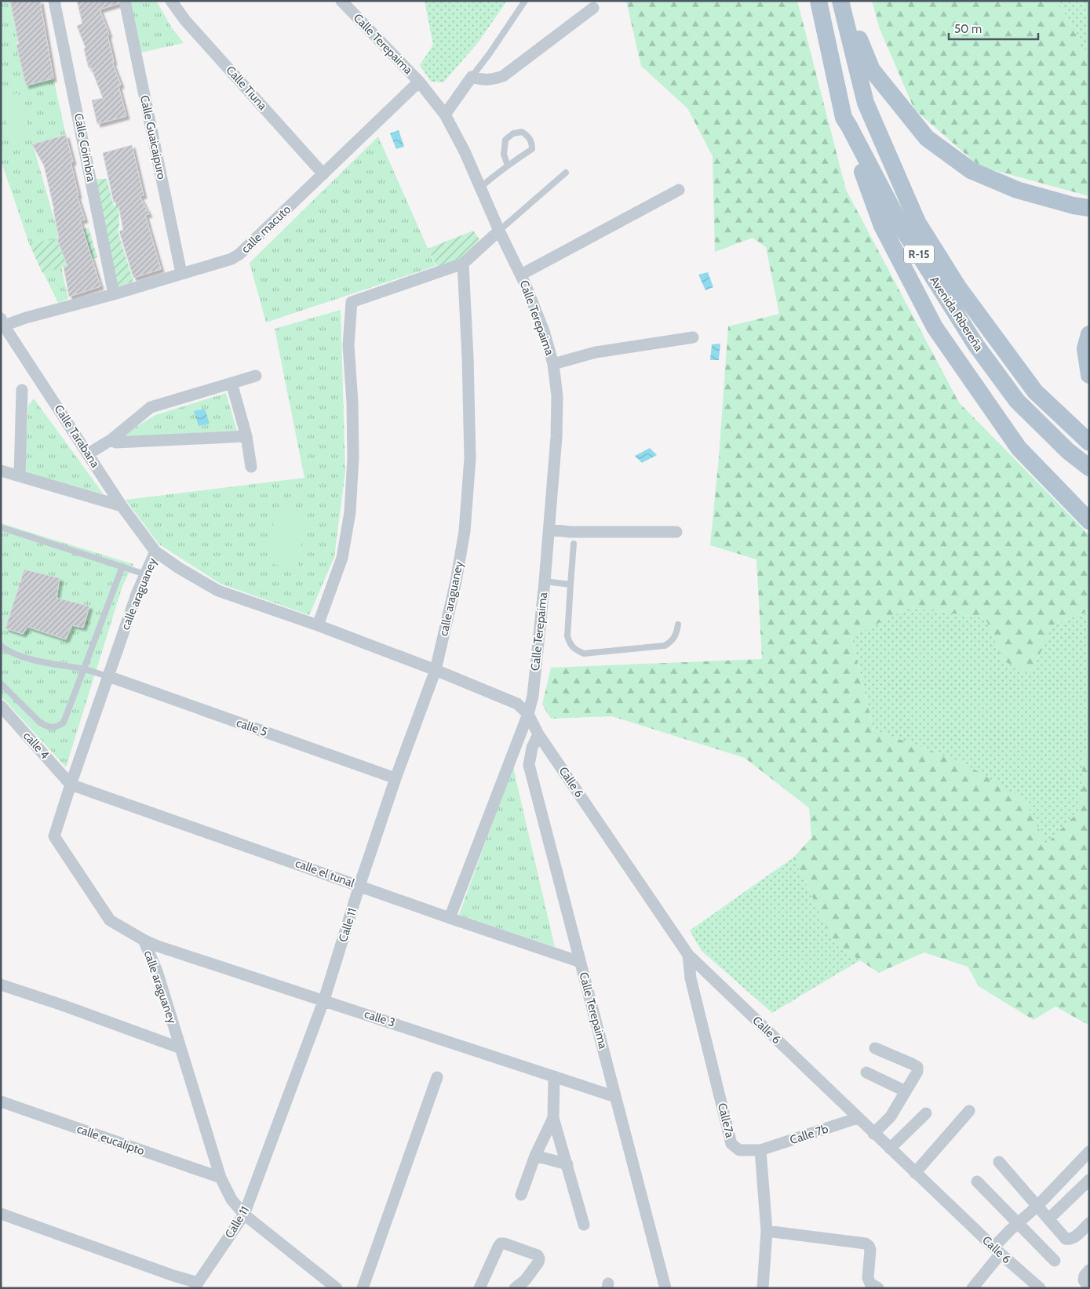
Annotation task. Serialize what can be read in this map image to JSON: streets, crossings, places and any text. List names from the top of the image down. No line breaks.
{"streets":{"main road":["R-15","Avenida Ribereña"],"street":["Calle Terepaima","Calle Tiuna","Calle Guaicaipuro","Calle Coimbra","calle macuto","Calle Tarabana","calle araguaney","calle 5","calle 4","Calle 6","calle el tunal","Calle 11","calle 3","Calle7a","Calle 7b","calle eucalipto"]},"crossings":[["Calle Terepaima","calle macuto"],["Calle Terepaima","Calle 6"],["Calle Terepaima","calle el tunal"],["Calle Terepaima","calle 3"],["Calle Tiuna","calle macuto"],["Calle Guaicaipuro","calle macuto"],["Calle Coimbra","calle macuto"],["calle macuto","Calle Tarabana"],["Calle Tarabana","calle araguaney"],["calle araguaney","calle 5"],["calle araguaney","calle 4"],["calle araguaney","calle el tunal"],["calle araguaney","Calle 11"],["calle araguaney","calle 3"],["calle araguaney","calle eucalipto"],["calle 5","Calle 11"],["calle 4","calle el tunal"],["Calle 6","Calle7a"],["Calle 6","Calle 7b"],["calle el tunal","Calle 11"],["Calle 11","calle 3"],["Calle7a","Calle 7b"]],"scale_bar":"50 m"}
